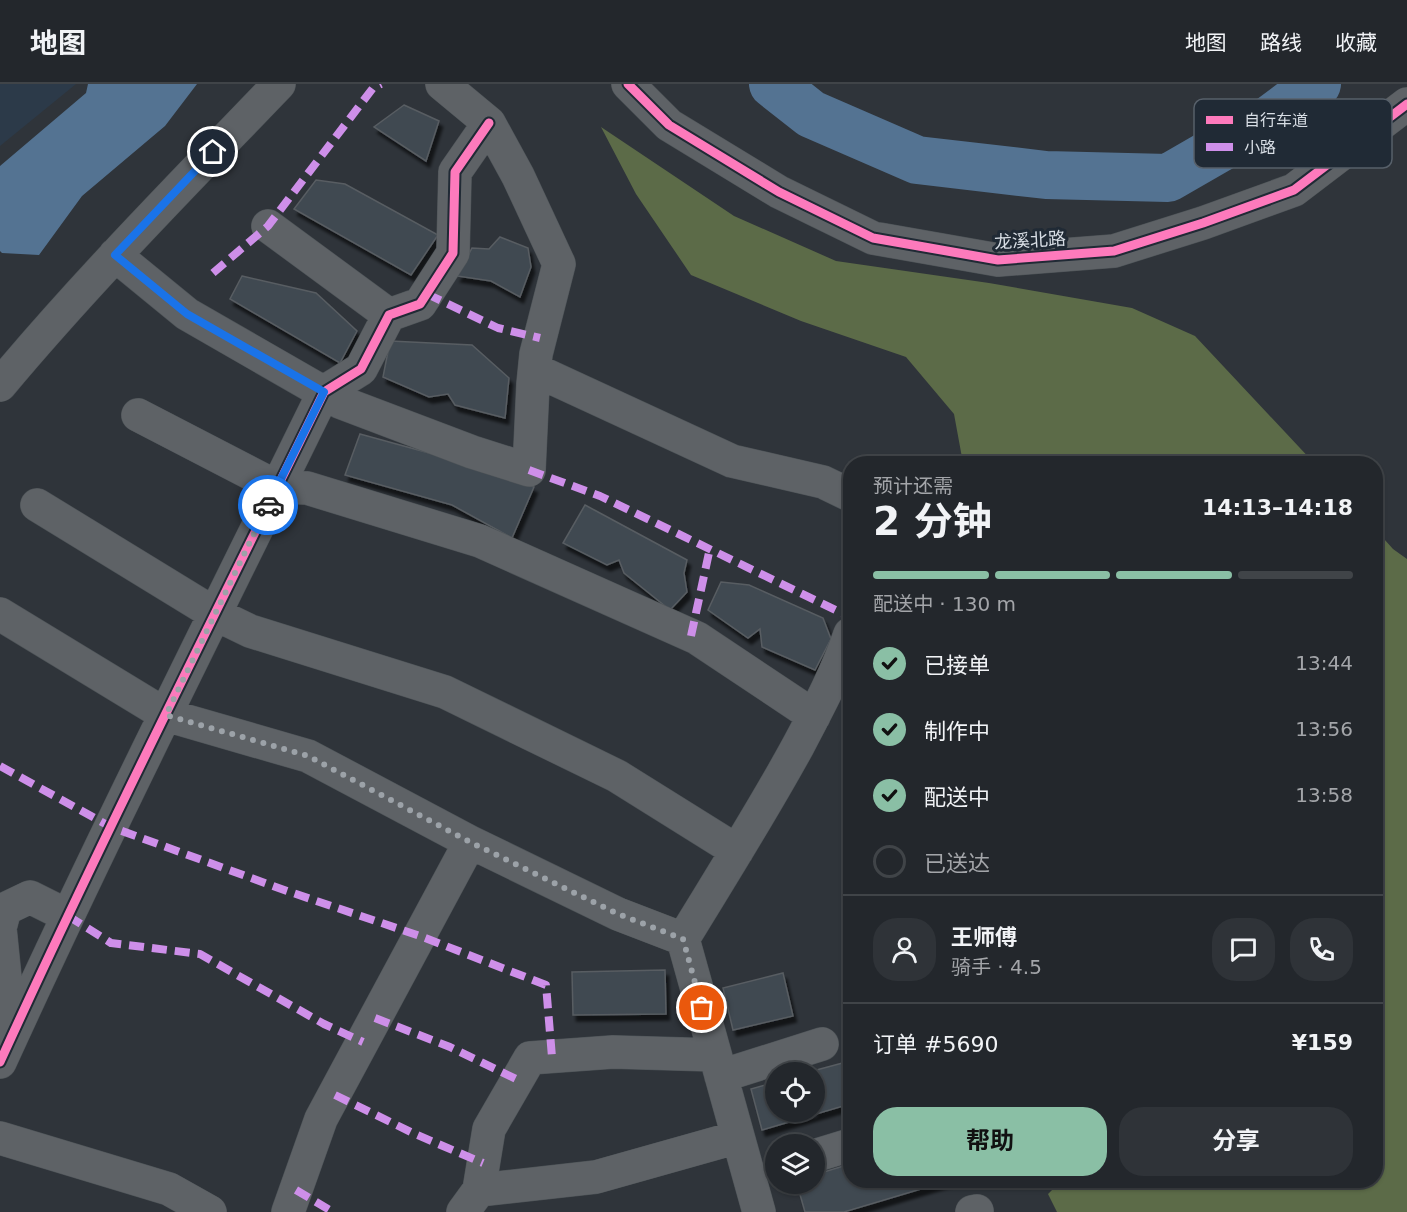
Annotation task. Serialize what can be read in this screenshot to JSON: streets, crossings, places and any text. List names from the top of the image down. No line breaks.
{"streets":{"street":["龙溪北路"]},"legend":["自行车道","小路"],"page":{"header":"地图","nav":["地图","路线","收藏"],"heading":["2 分钟","预计还需","14:13–14:18"],"panel":["王师傅","骑手 · 4.5","订单 #5690","¥159"],"bar":"配送中 · 130 m","list":[["已接单","13:44"],["制作中","13:56"],["配送中","13:58"],"已送达"],"buttons":["帮助","分享"]}}
